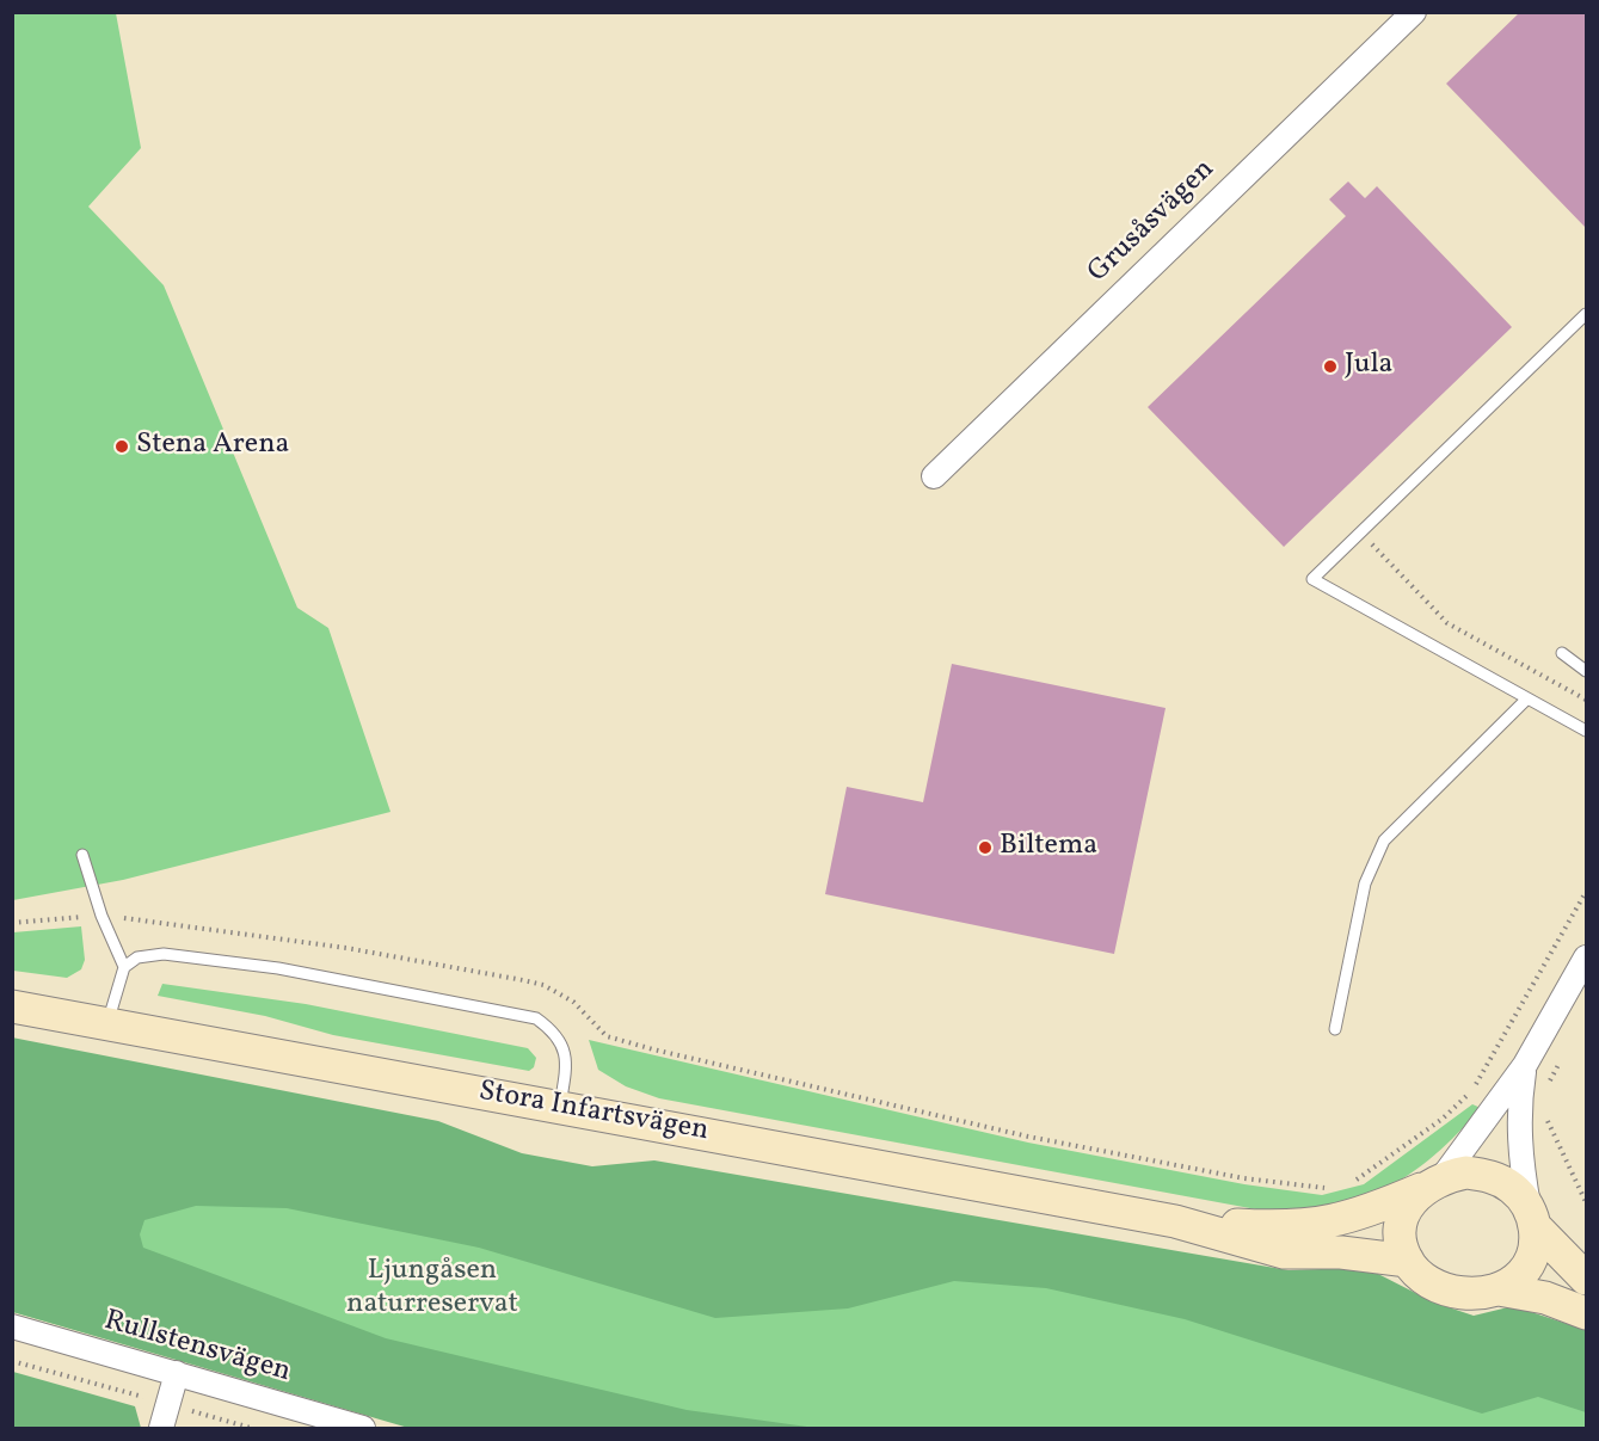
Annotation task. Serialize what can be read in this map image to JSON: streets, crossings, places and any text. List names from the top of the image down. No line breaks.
{"streets":{"main road":["Stora Infartsvägen"],"street":["Grusåsvägen","Rullstensvägen"]},"parks":["Ljungåsen naturreservat"],"places":["Jula","Stena Arena","Biltema"]}
